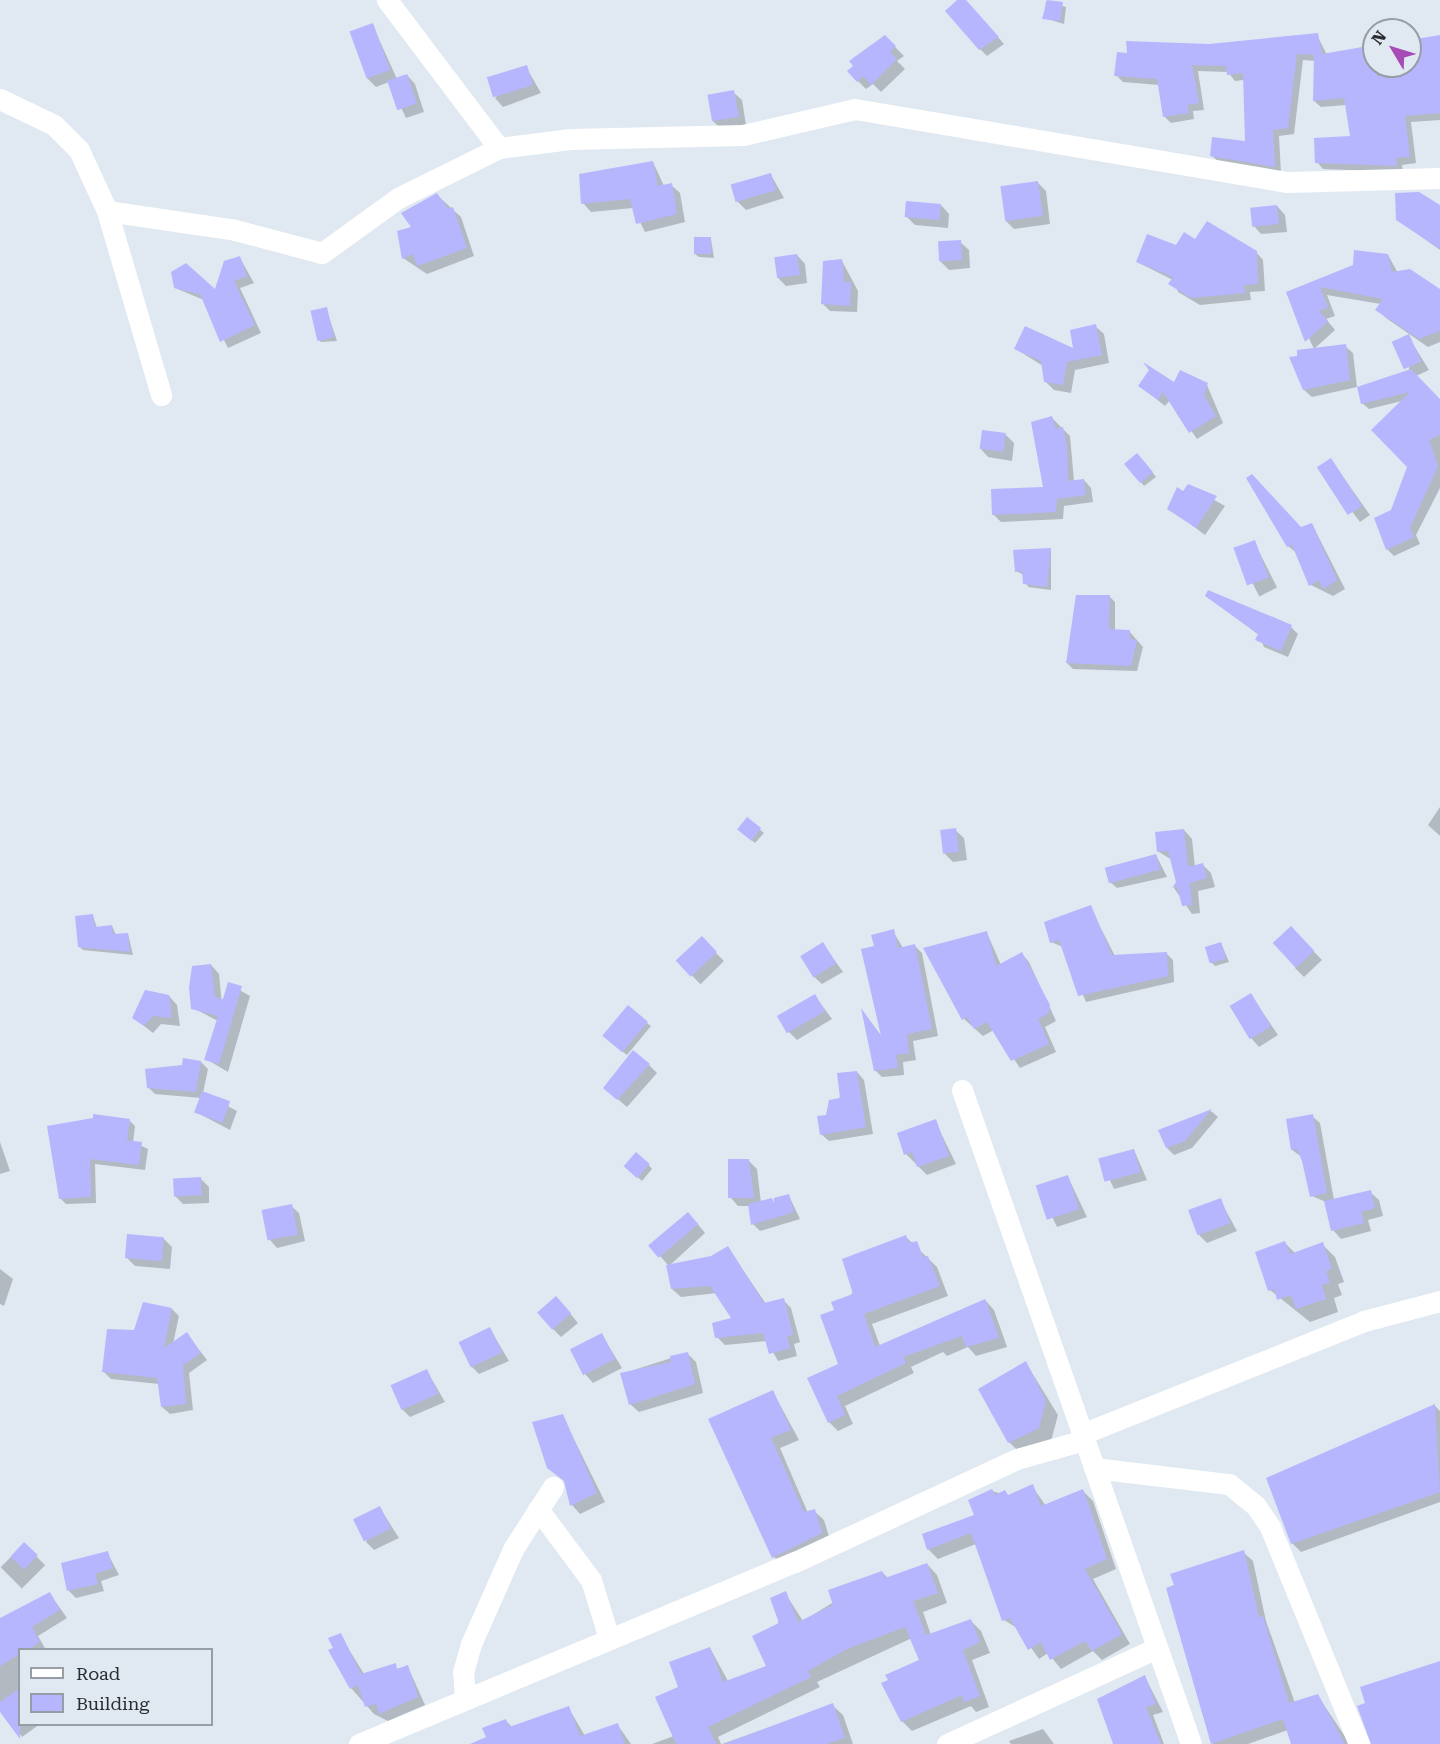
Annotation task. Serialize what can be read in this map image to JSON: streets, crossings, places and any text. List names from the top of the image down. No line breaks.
{"legend":["Road","Building"],"north":"top left"}
